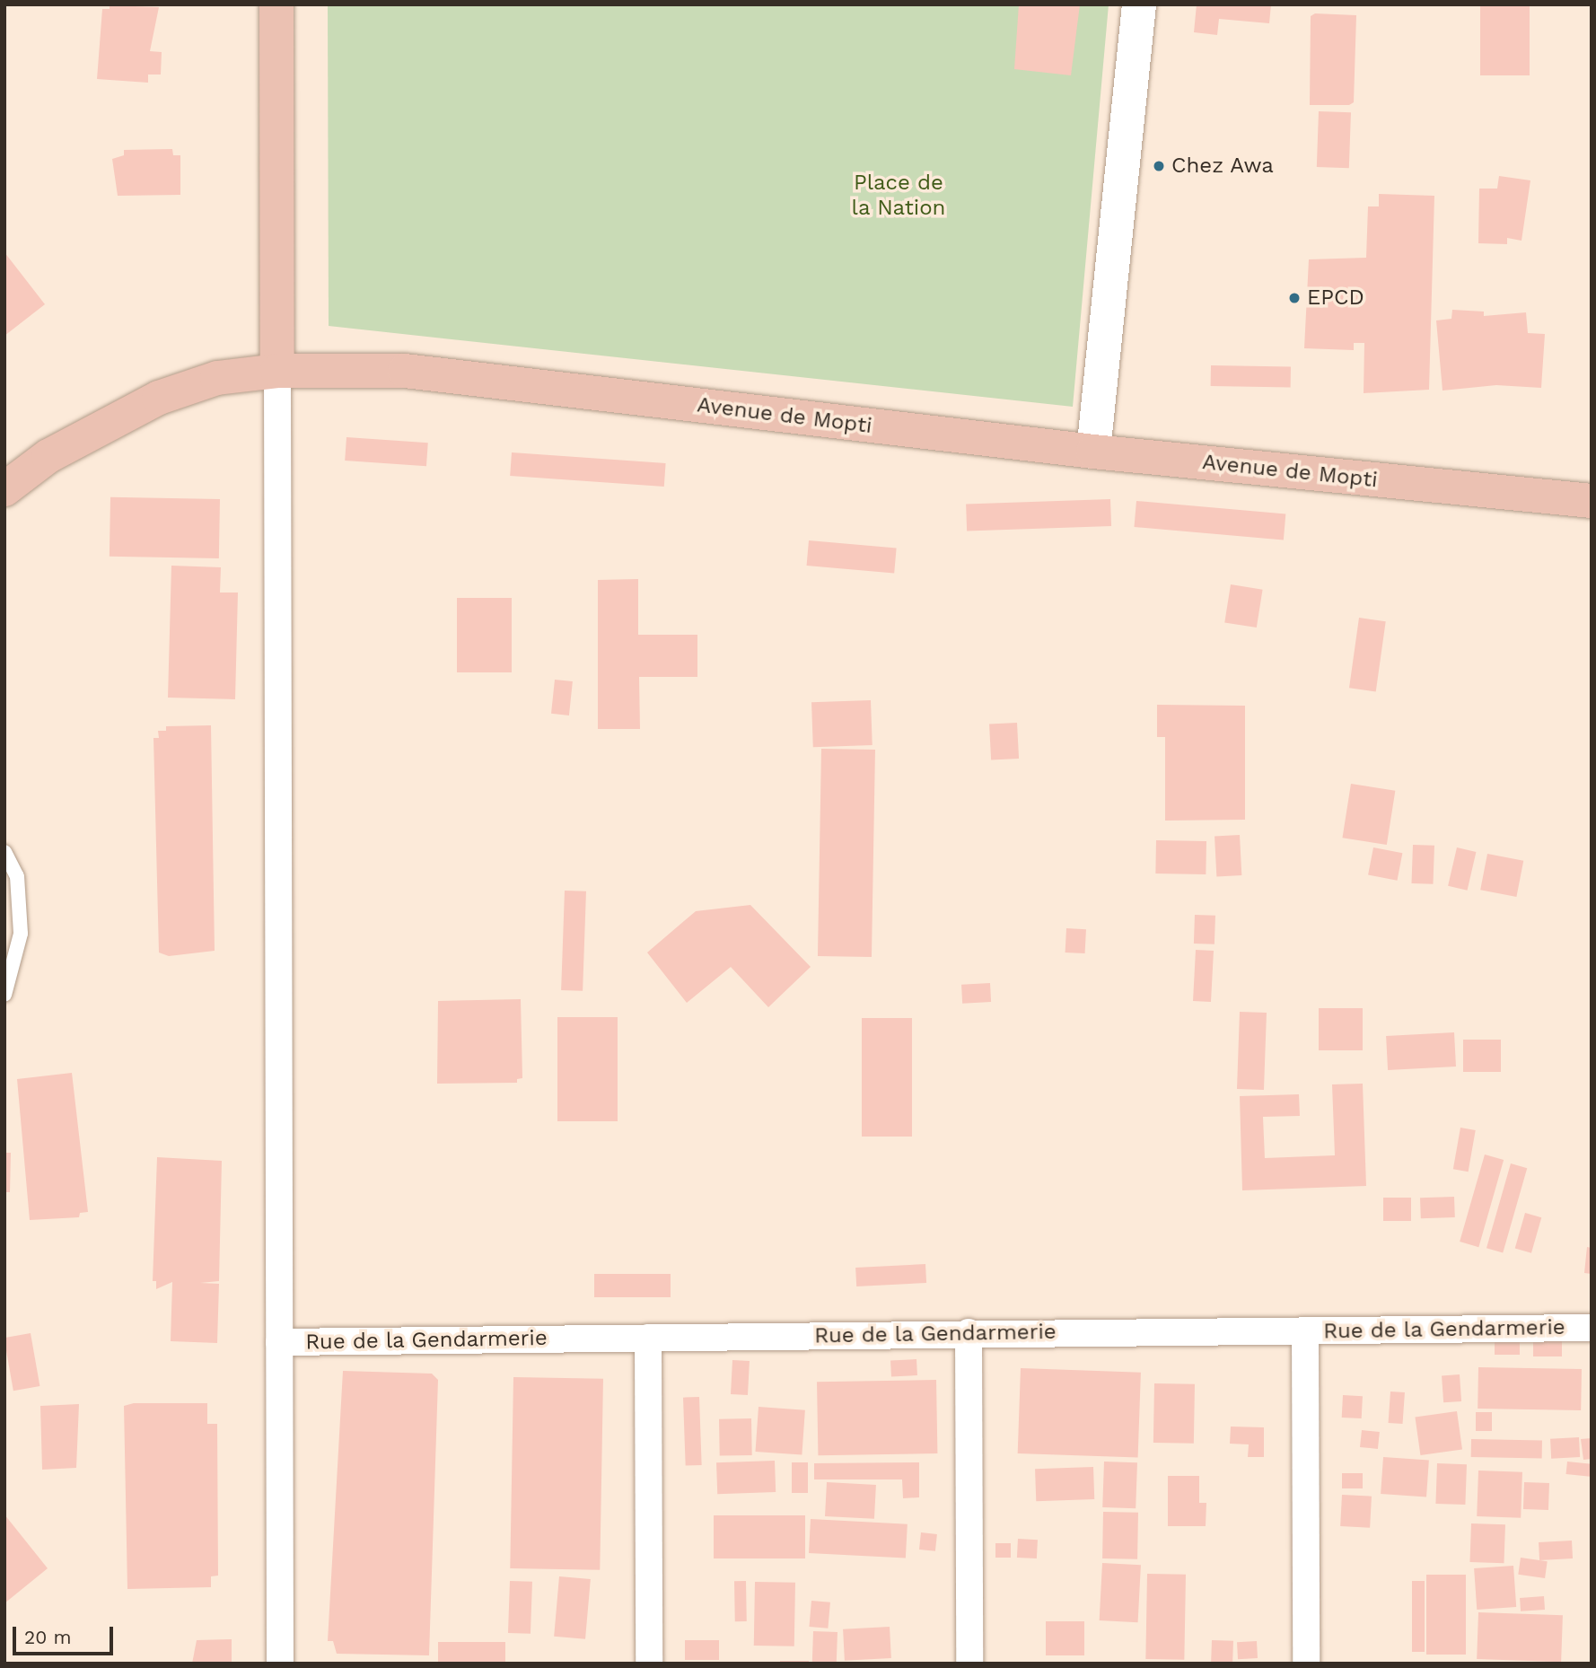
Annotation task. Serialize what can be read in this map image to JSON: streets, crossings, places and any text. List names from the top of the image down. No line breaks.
{"streets":{"main road":["Avenue de Mopti"],"street":["Rue de la Gendarmerie"]},"parks":["Place de la Nation"],"places":["Chez Awa","EPCD"],"scale_bar":"20 m"}
